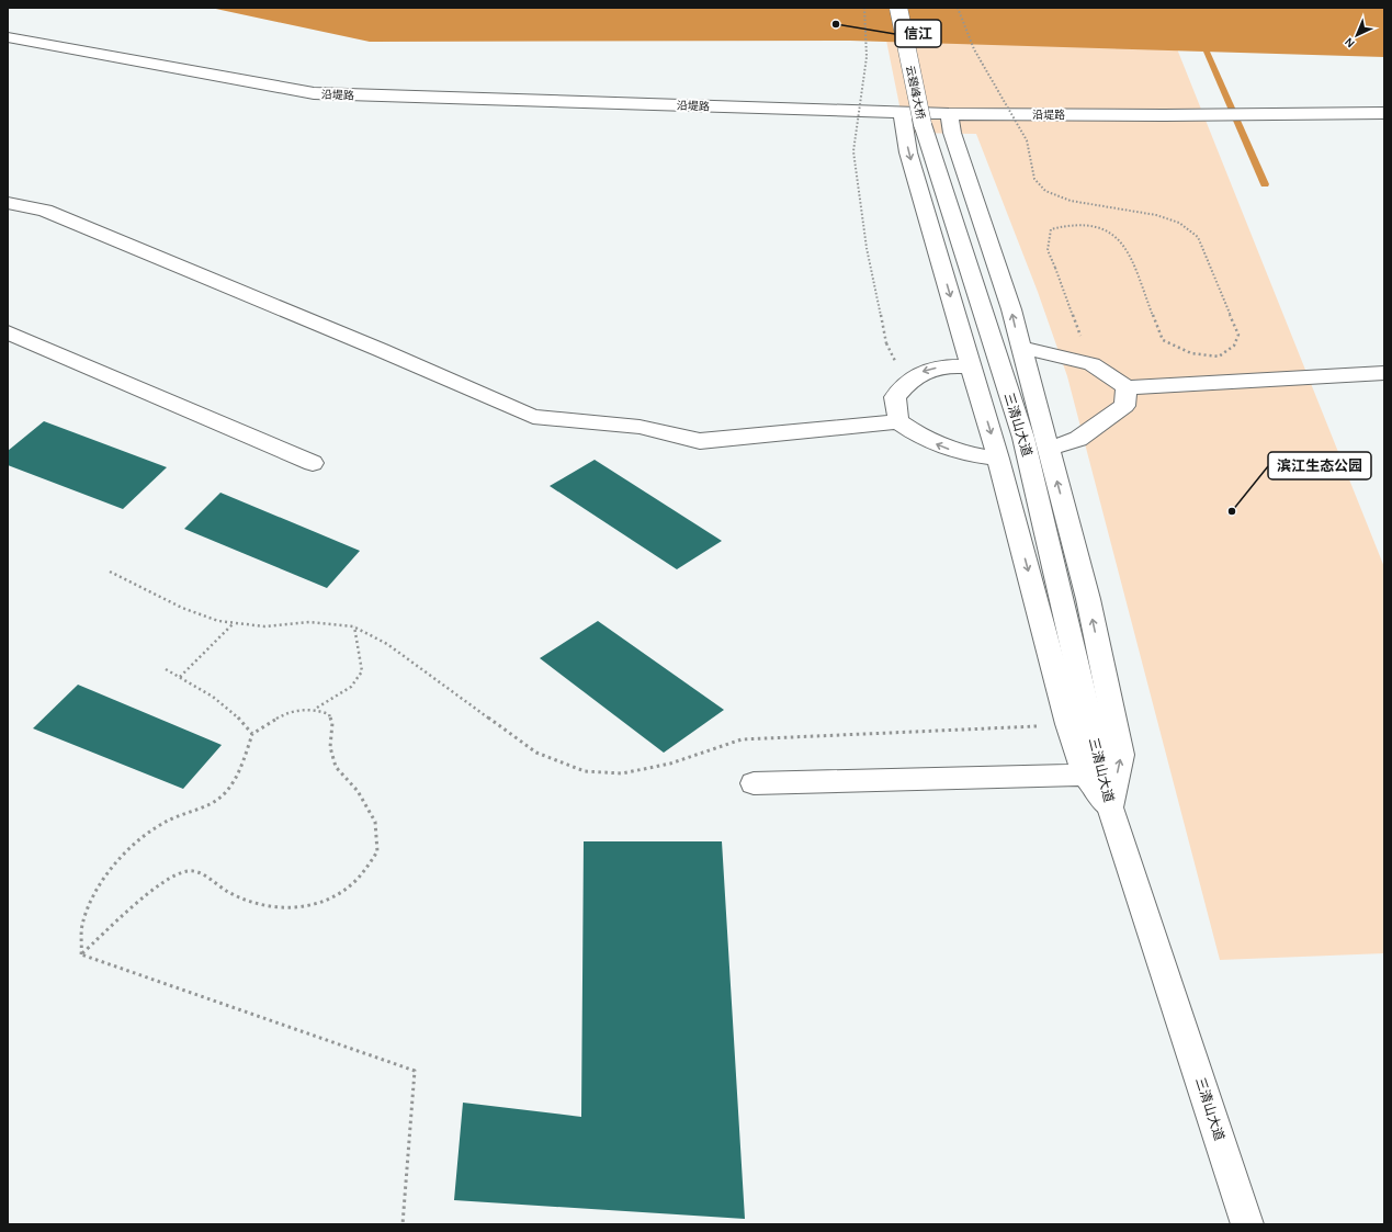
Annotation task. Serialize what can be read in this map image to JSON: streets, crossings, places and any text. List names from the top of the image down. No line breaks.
{"streets":{"street":["云碧峰大桥","沿堤路","三清山大道"]},"crossings":[["云碧峰大桥","三清山大道"]],"places":["信江","滨江生态公园"],"north":"bottom left"}
